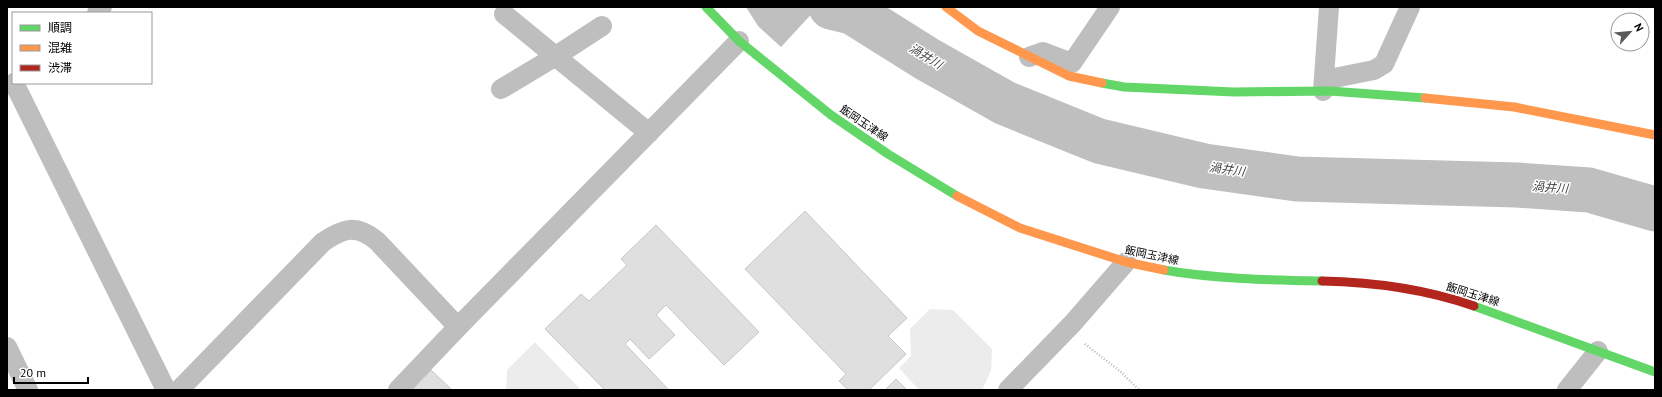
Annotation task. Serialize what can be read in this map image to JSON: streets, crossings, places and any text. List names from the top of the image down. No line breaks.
{"streets":{"main road":["飯岡玉津線"]},"water":["渦井川"],"legend":["順調","混雑","渋滞"],"scale_bar":"20 m","north":"top right"}
